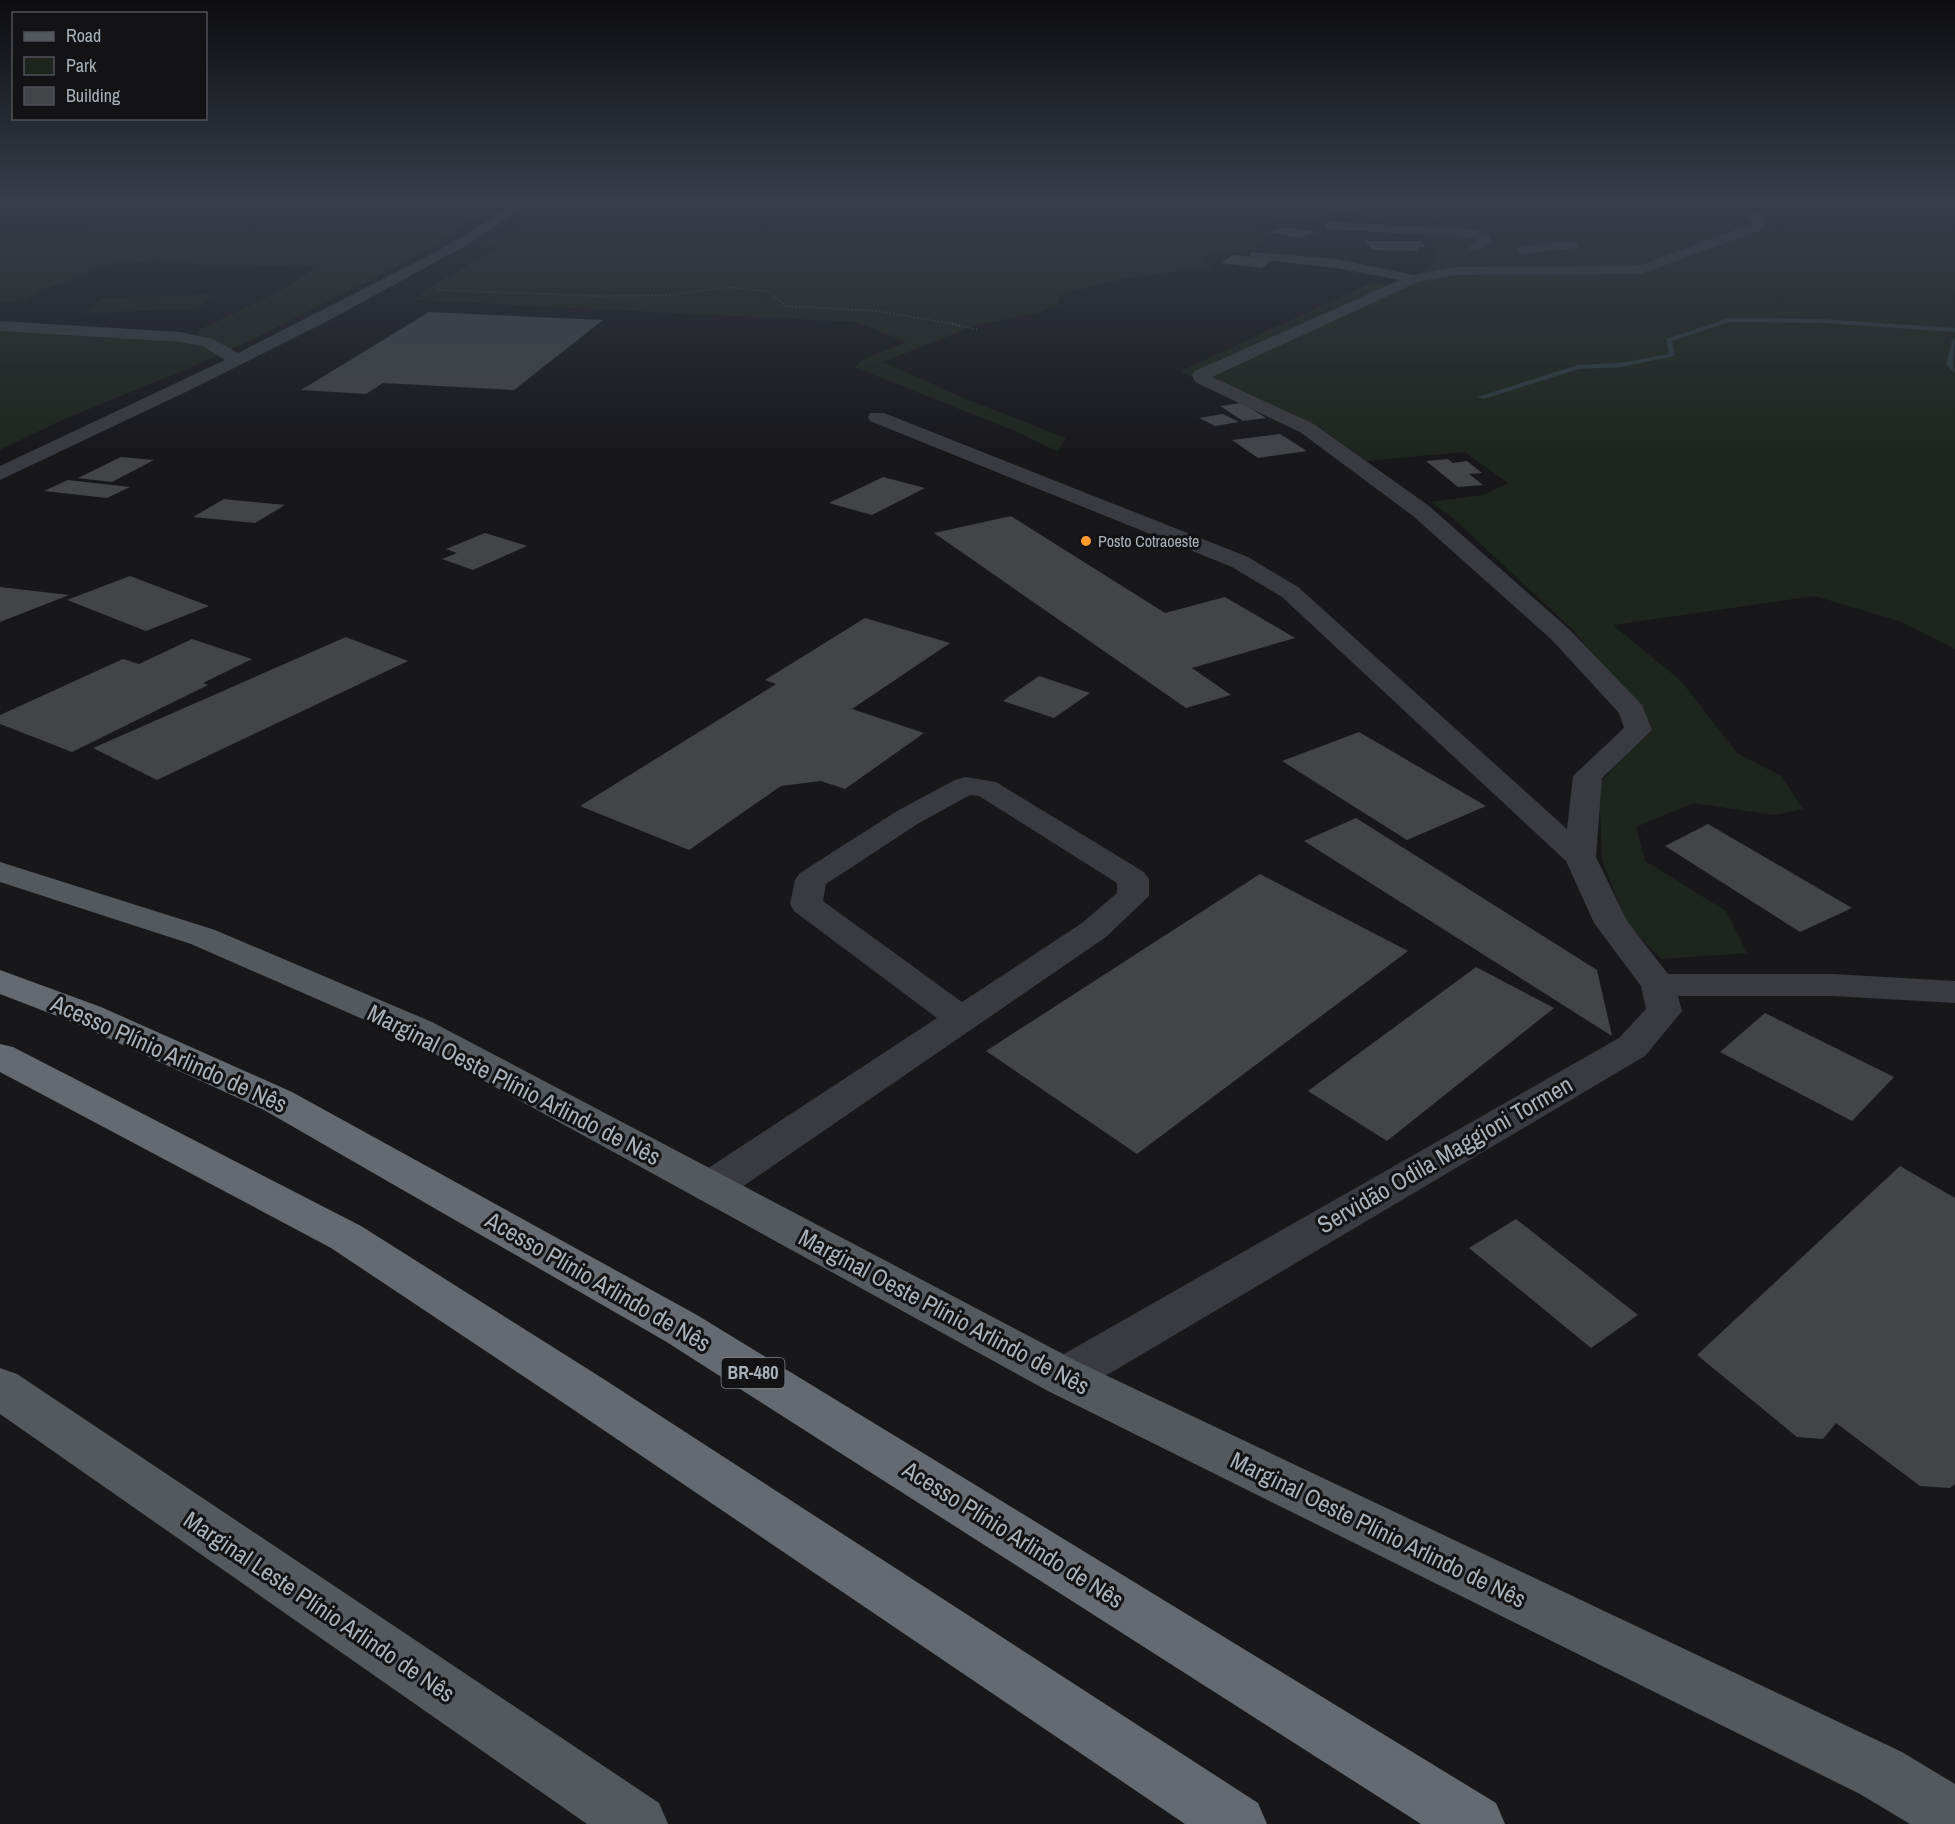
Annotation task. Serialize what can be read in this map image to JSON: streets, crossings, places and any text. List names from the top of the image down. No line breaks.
{"streets":{"highway":["Acesso Plínio Arlindo de Nês","BR-480"],"main road":["Marginal Oeste Plínio Arlindo de Nês","Marginal Leste Plínio Arlindo de Nês"],"street":["Servidão Odila Maggioni Tormen"]},"crossings":[["Marginal Oeste Plínio Arlindo de Nês","Servidão Odila Maggioni Tormen"]],"places":["Posto Cotraoeste"],"legend":["Road","Park","Building"]}
